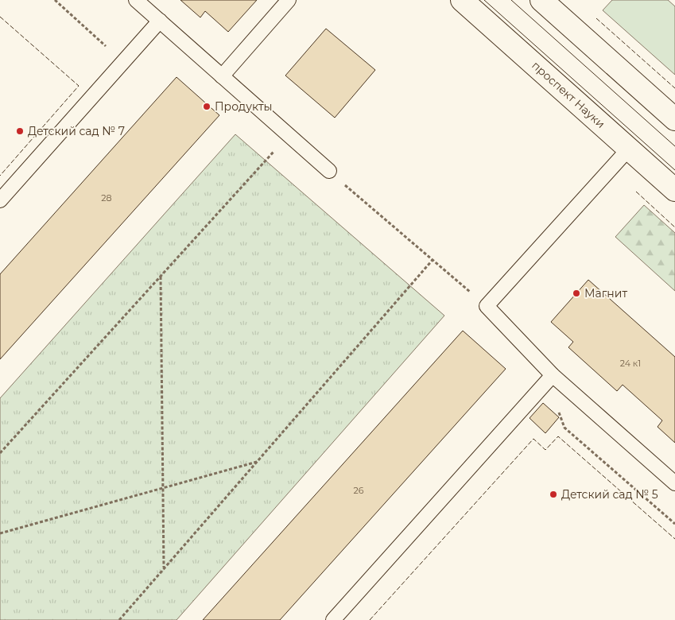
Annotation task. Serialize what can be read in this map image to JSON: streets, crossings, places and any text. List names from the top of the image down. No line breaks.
{"streets":{"main road":["проспект Науки"]},"places":["Продукты","Детский сад № 7","Магнит","Детский сад № 5"],"house_numbers":["28","24 к1","26"]}
